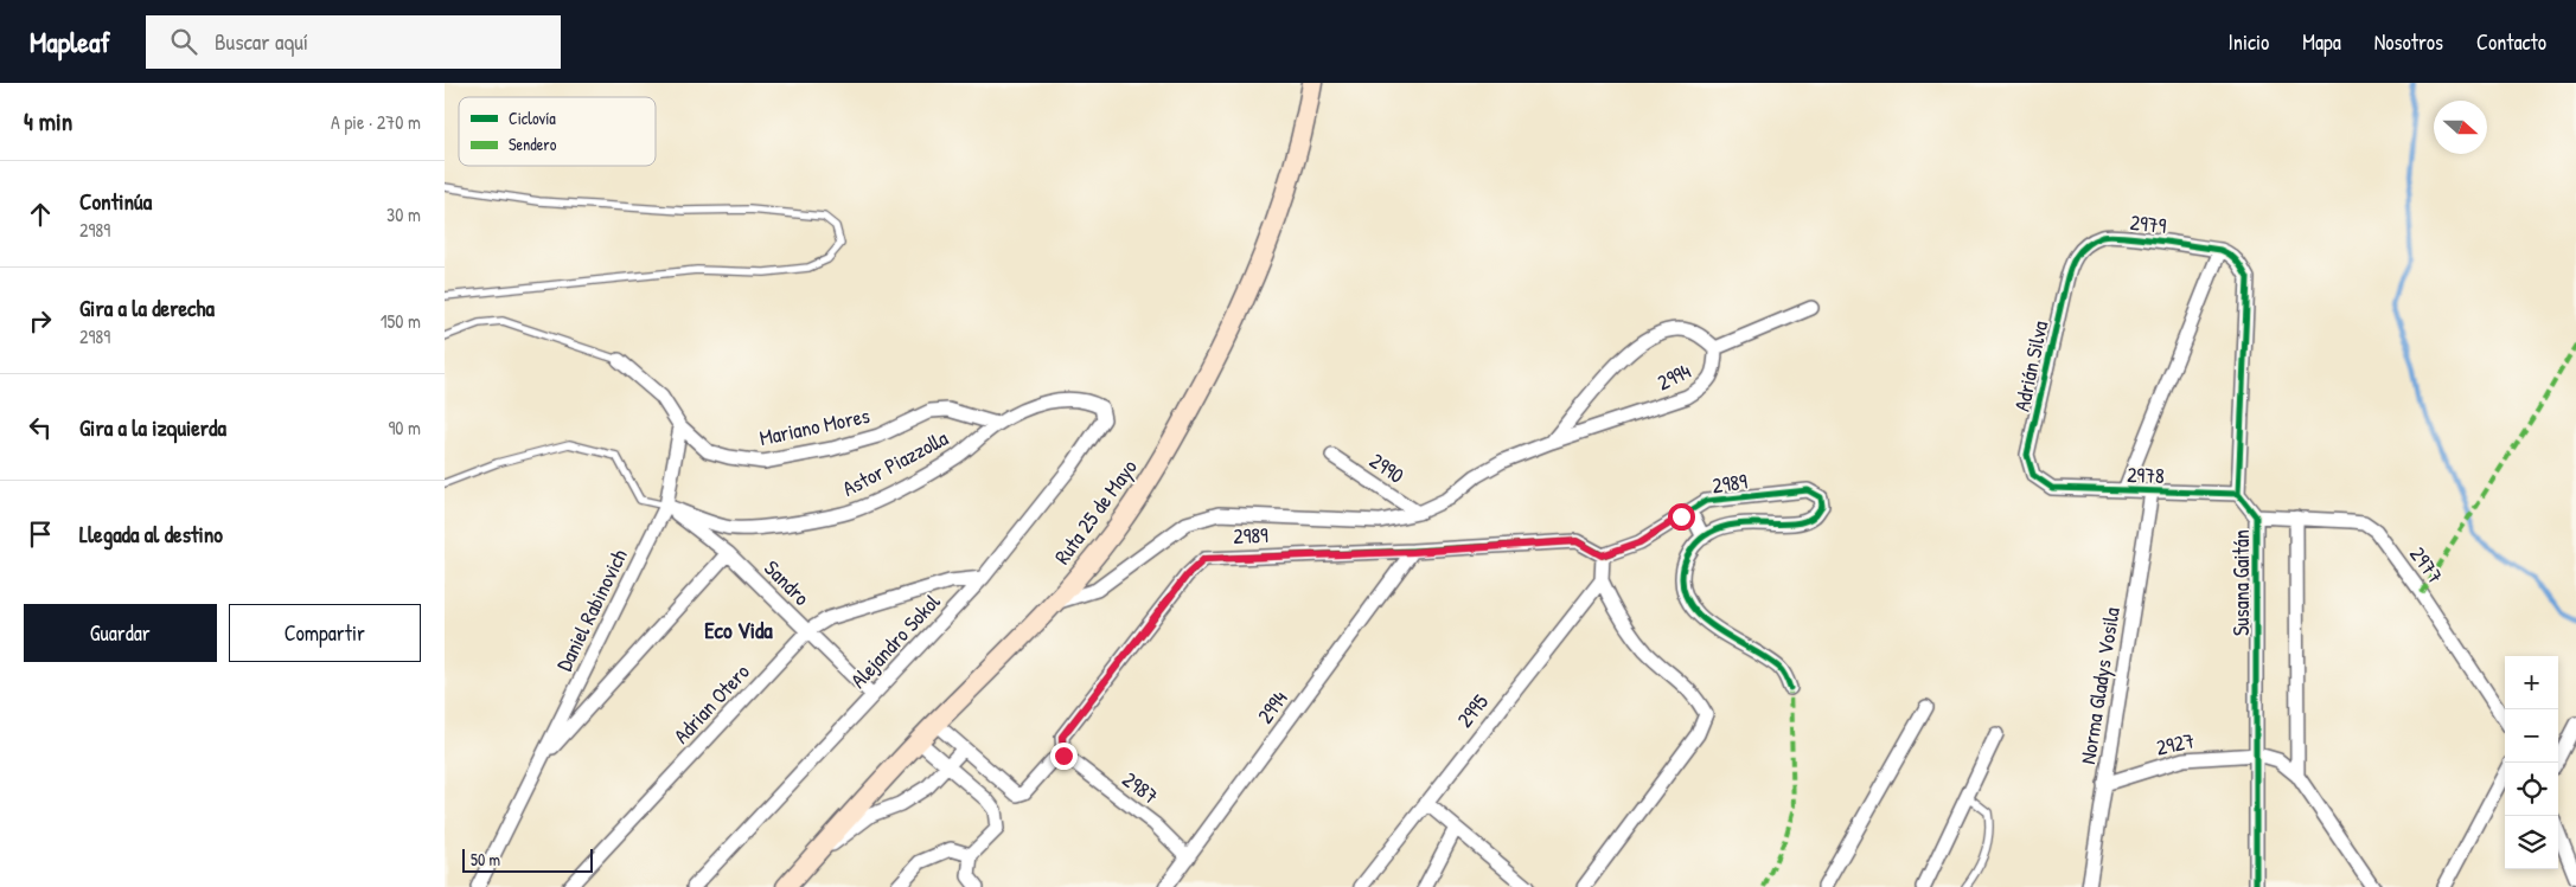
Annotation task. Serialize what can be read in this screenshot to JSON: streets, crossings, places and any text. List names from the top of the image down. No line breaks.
{"streets":{"main road":["Ruta 25 de Mayo"],"street":["2979","Adrián Silva","2994","Mariano Mores","Astor Piazzolla","2990","2978","2989","2977","Sandro","Susana Gaitán","Daniel Rabinovich","Alejandro Sokol","Norma Gladys Vosila","Adrian Otero","2995","2927","2987"]},"crossings":[["2979","Adrián Silva"],["Adrián Silva","2978"],["2994","2990"],["2994","2989"],["2994","2987"],["Mariano Mores","Astor Piazzolla"],["Mariano Mores","Daniel Rabinovich"],["Astor Piazzolla","Sandro"],["Astor Piazzolla","Daniel Rabinovich"],["Astor Piazzolla","Alejandro Sokol"],["2978","Susana Gaitán"],["2978","Norma Gladys Vosila"],["2989","2987"],["2977","Susana Gaitán"],["Sandro","Daniel Rabinovich"],["Sandro","Alejandro Sokol"],["Sandro","Adrian Otero"],["Susana Gaitán","2927"],["Alejandro Sokol","Adrian Otero"],["Norma Gladys Vosila","2927"]],"districts":["Eco Vida"],"legend":["Ciclovía","Sendero"],"scale_bar":"50 m","north":"right","page":{"header":"Mapleaf","search":"Buscar aquí","nav":["Inicio","Mapa","Nosotros","Contacto"],"heading":["4 min","A pie · 270 m"],"list":[["Continúa","2989","30 m"],["Gira a la derecha","2989","150 m"],["Gira a la izquierda","90 m"],"Llegada al destino"],"buttons":["Guardar","Compartir"],"map_buttons":["+","−"],"scale":"50 m"}}
